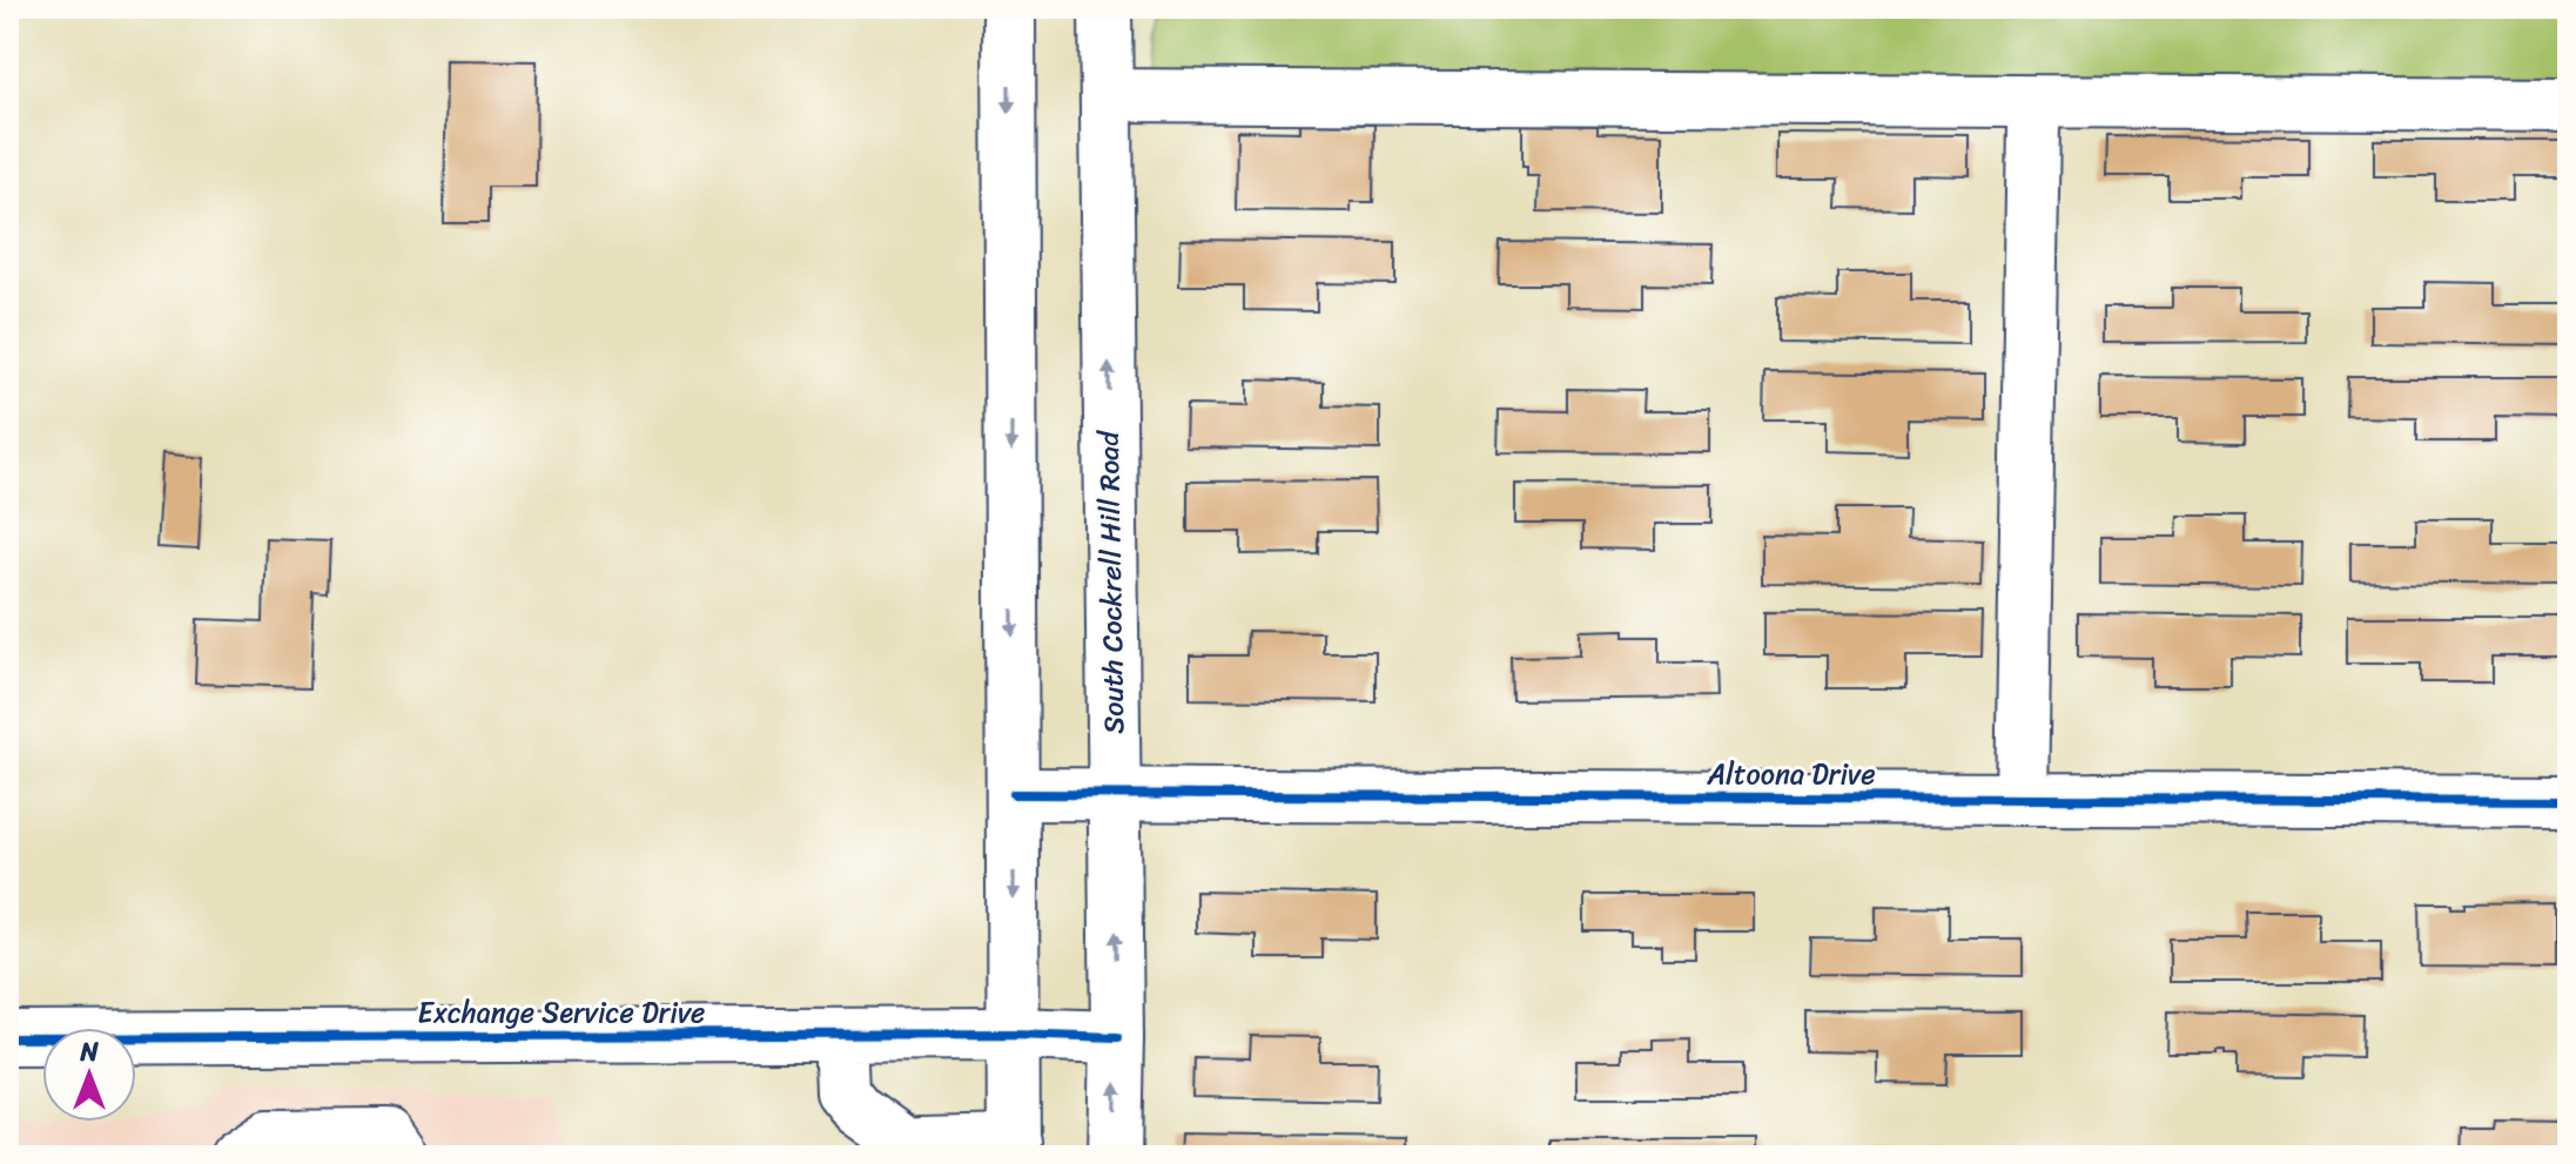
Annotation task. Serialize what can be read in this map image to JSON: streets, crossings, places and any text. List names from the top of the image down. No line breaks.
{"streets":{"street":["South Cockrell Hill Road","Altoona Drive","Exchange Service Drive"]},"crossings":[["South Cockrell Hill Road","Altoona Drive"],["South Cockrell Hill Road","Exchange Service Drive"]],"north":"top"}
